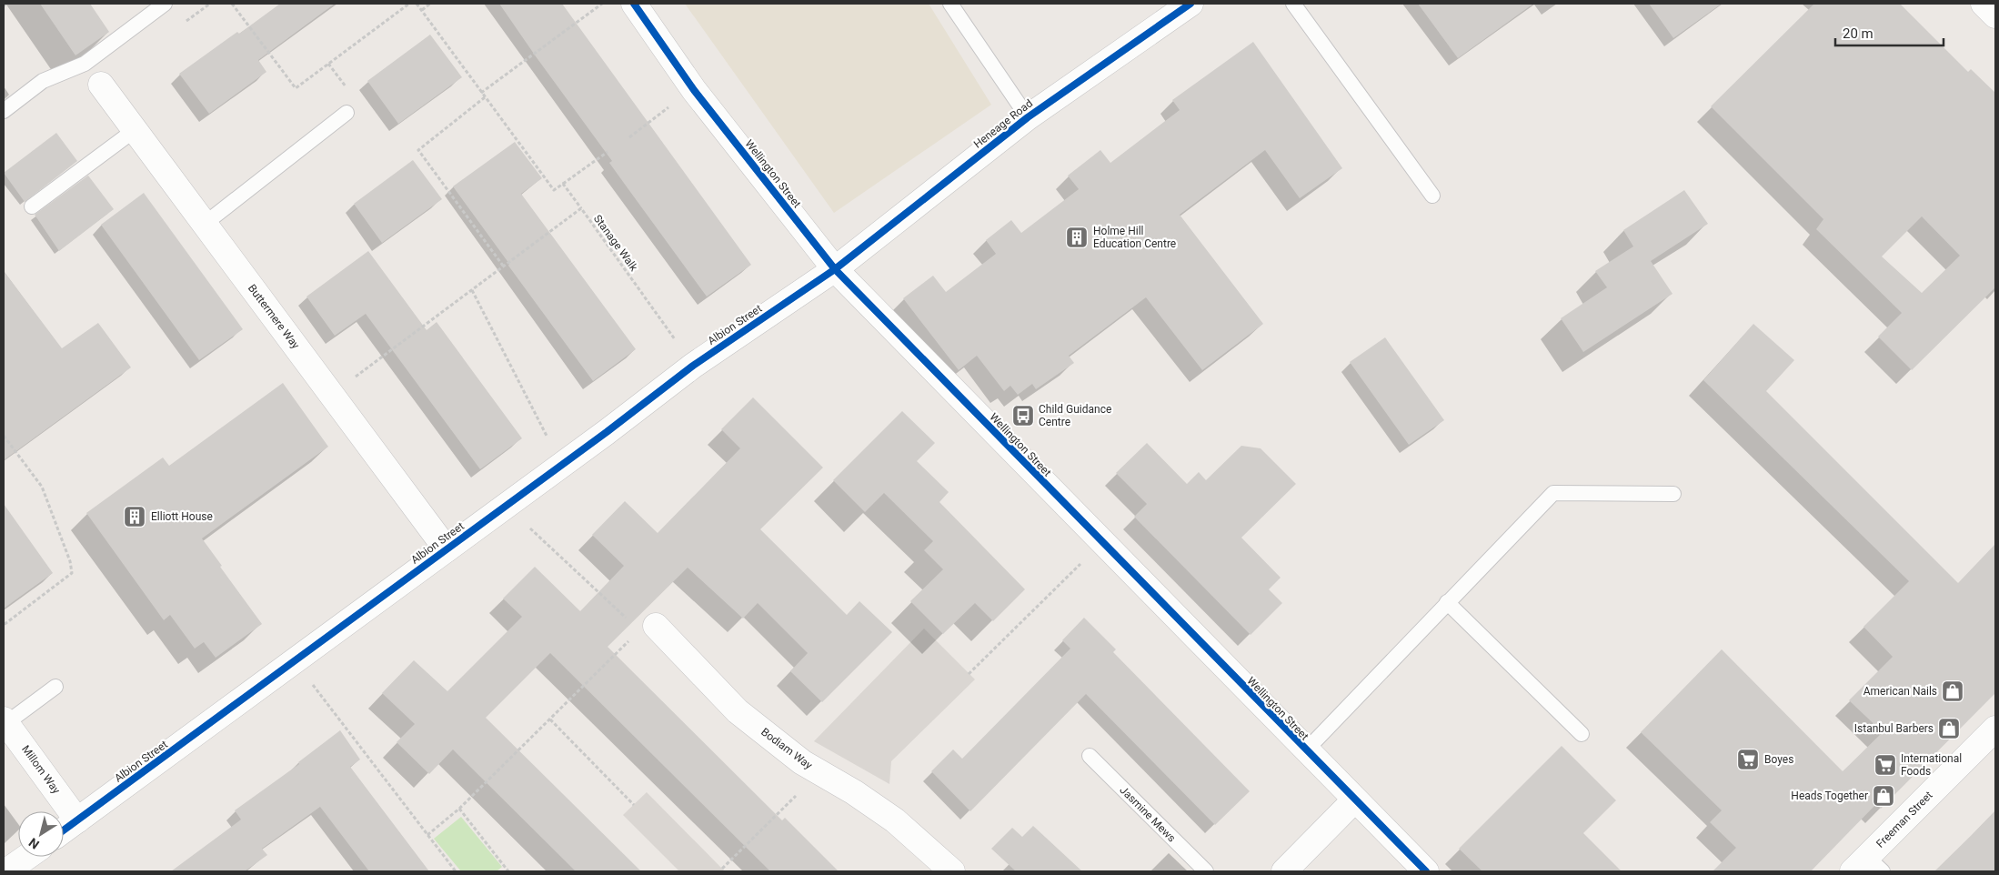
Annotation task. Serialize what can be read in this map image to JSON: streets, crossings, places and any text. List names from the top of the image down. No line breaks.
{"streets":{"street":["Heneage Road","Wellington Street","Buttermere Way","Albion Street","Bodiam Way","Millom Way","Freeman Street"],"lane":["Jasmine Mews"],"path":["Stanage Walk"]},"crossings":[["Heneage Road","Wellington Street"],["Heneage Road","Albion Street"],["Wellington Street","Albion Street"],["Stanage Walk","Buttermere Way"],["Stanage Walk","Albion Street"],["Buttermere Way","Albion Street"],["Albion Street","Millom Way"]],"places":{"building":["Holme Hill Education Centre","Elliott House"],"bus stop":["Child Guidance Centre"],"shop":["American Nails","Istanbul Barbers","Heads Together"],"supermarket":["Boyes","International Foods"]},"scale_bar":"20 m","north":"bottom left"}
